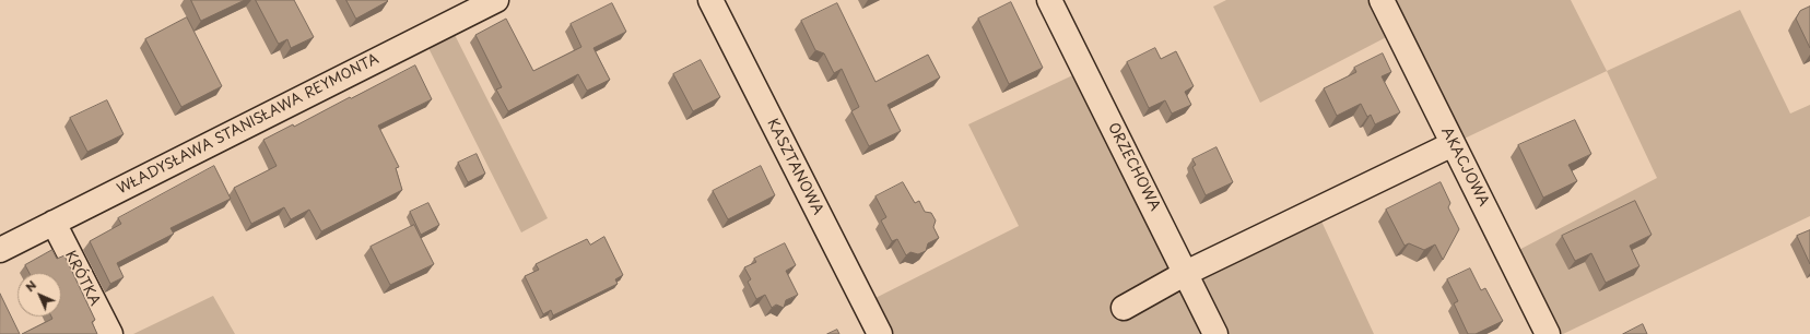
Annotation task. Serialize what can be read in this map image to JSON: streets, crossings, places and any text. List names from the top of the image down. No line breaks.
{"streets":{"street":["WŁADYSŁAWA STANISŁAWA REYMONTA","KASZTANOWA","ORZECHOWA","AKACJOWA","KRÓTKA"]},"crossings":[["WŁADYSŁAWA STANISŁAWA REYMONTA","KRÓTKA"]],"north":"top left"}
